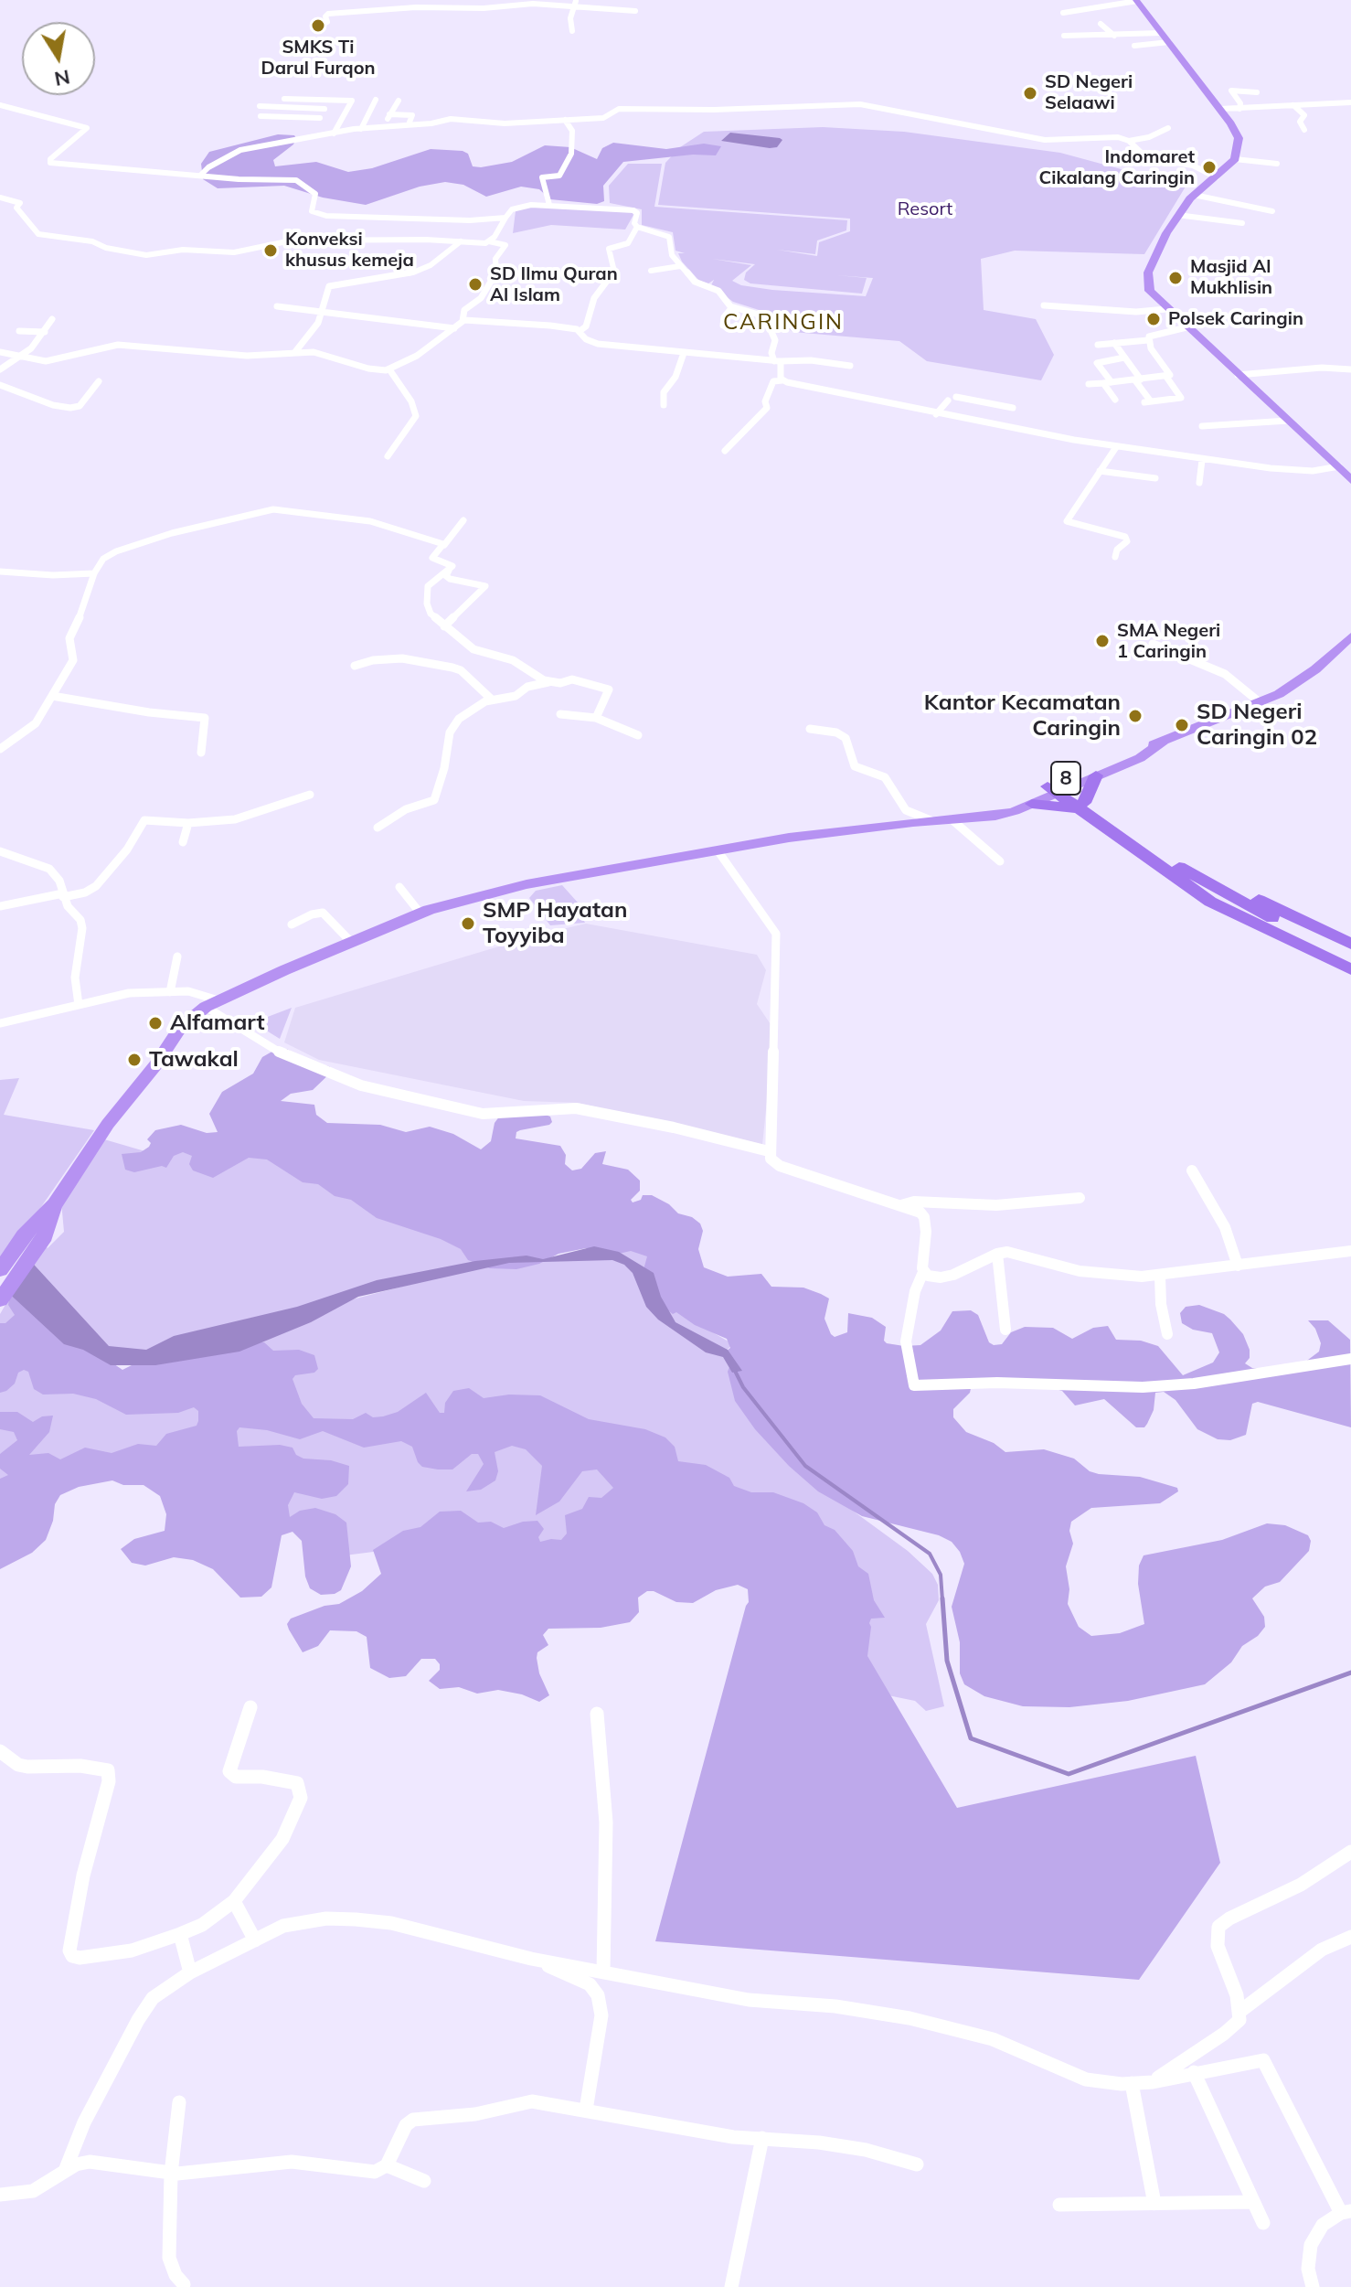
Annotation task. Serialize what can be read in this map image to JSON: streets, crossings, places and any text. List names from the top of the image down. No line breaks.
{"streets":{"highway":["8"]},"districts":["CARINGIN"],"parks":["Resort"],"places":["SMKS Ti Darul Furqon","SD Negeri Selaawi","Indomaret Cikalang Caringin","Konveksi khusus kemeja","Masjid Al Mukhlisin","SD Ilmu Quran Al Islam","Polsek Caringin","SMA Negeri 1 Caringin","Kantor Kecamatan Caringin","SD Negeri Caringin 02","SMP Hayatan Toyyiba","Alfamart","Tawakal"],"north":"bottom"}
